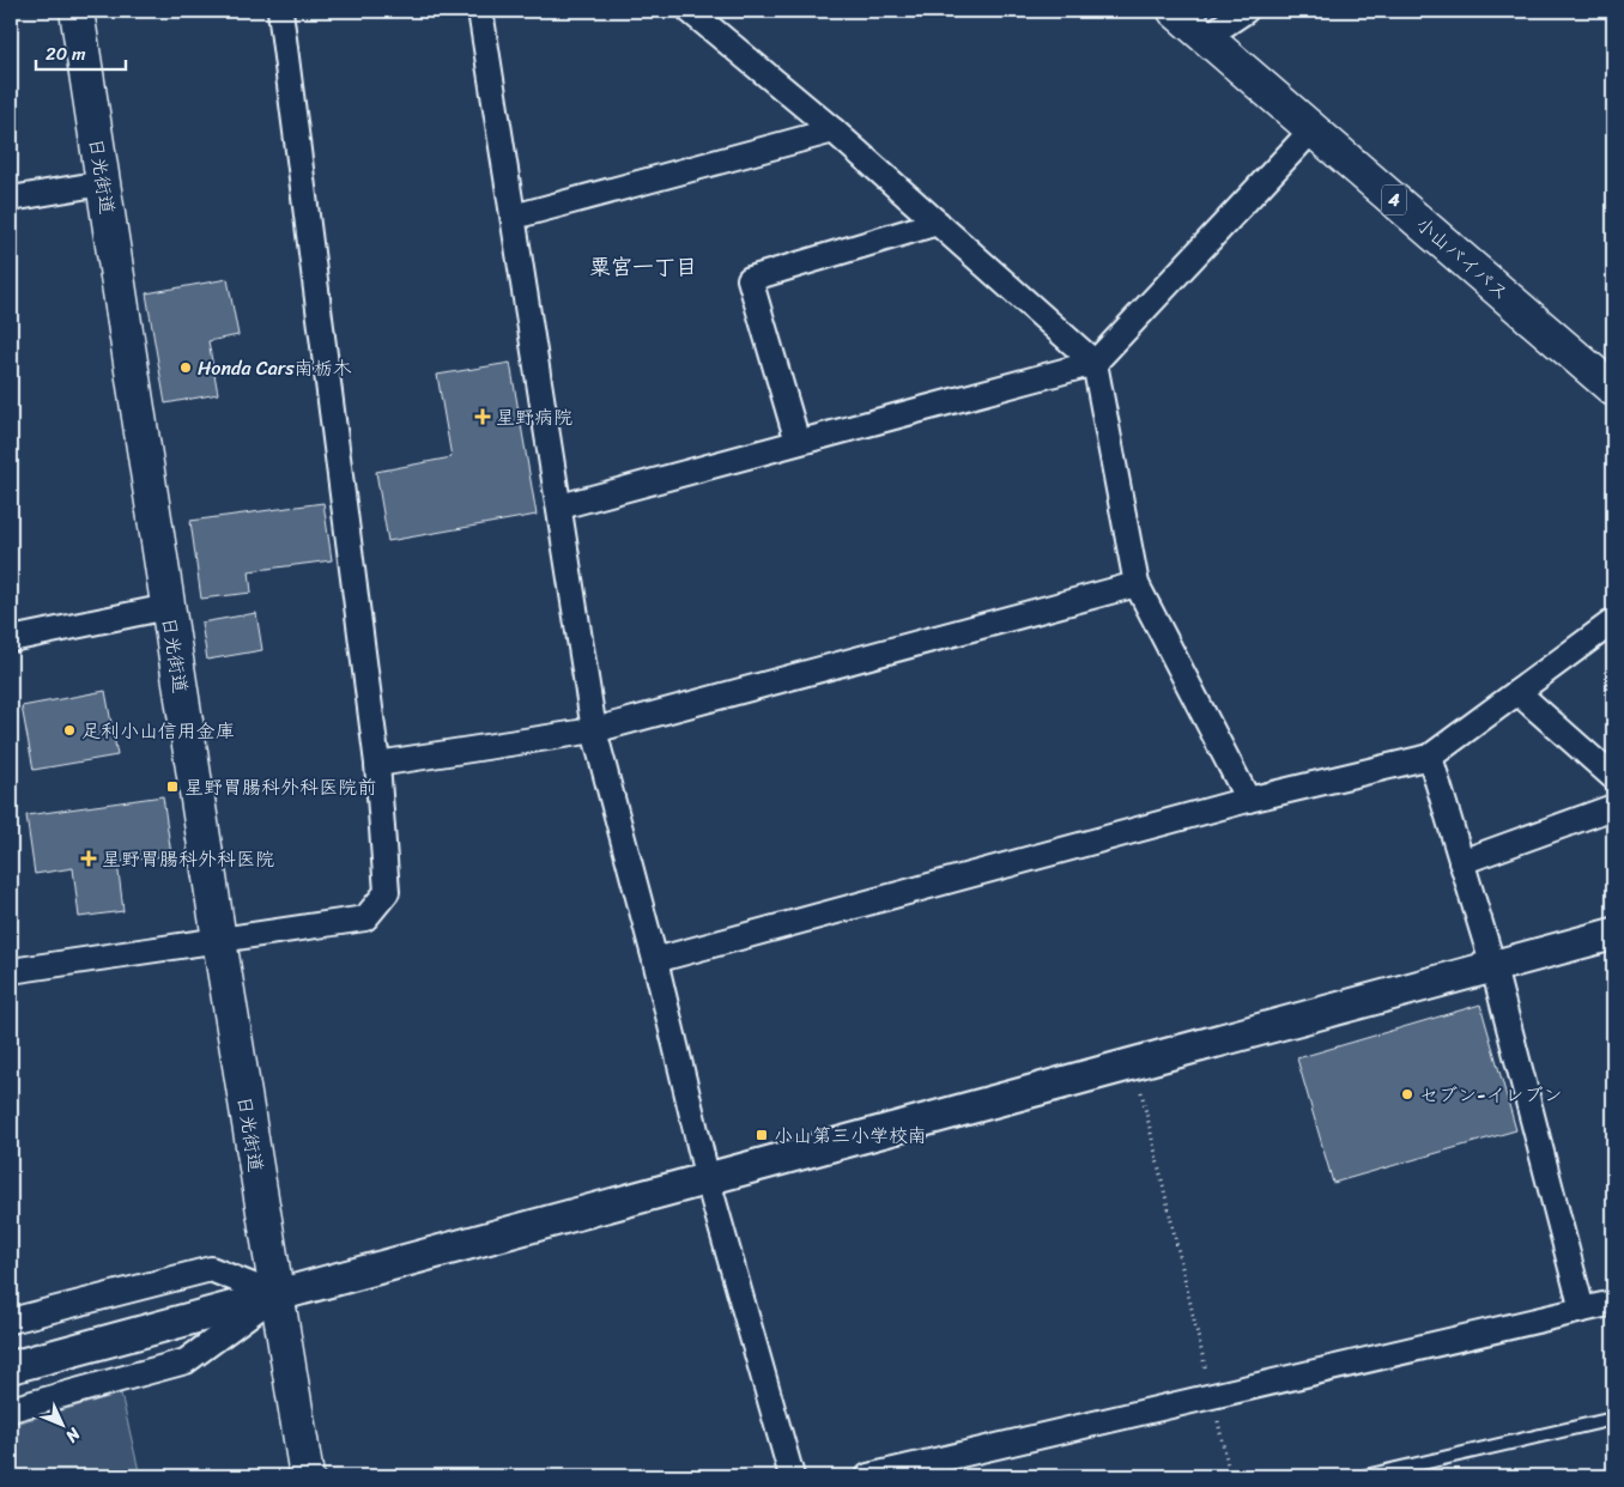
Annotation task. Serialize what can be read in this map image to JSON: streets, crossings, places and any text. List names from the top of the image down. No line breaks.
{"streets":{"main road":["日光街道","4","小山バイパス"]},"districts":["粟宮一丁目"],"places":{"other":["Honda Cars南栃木","足利小山信用金庫","セブン-イレブン"],"health":["星野病院","星野胃腸科外科医院"],"transit":["星野胃腸科外科医院前","小山第三小学校南"]},"scale_bar":"20 m","north":"bottom right"}
